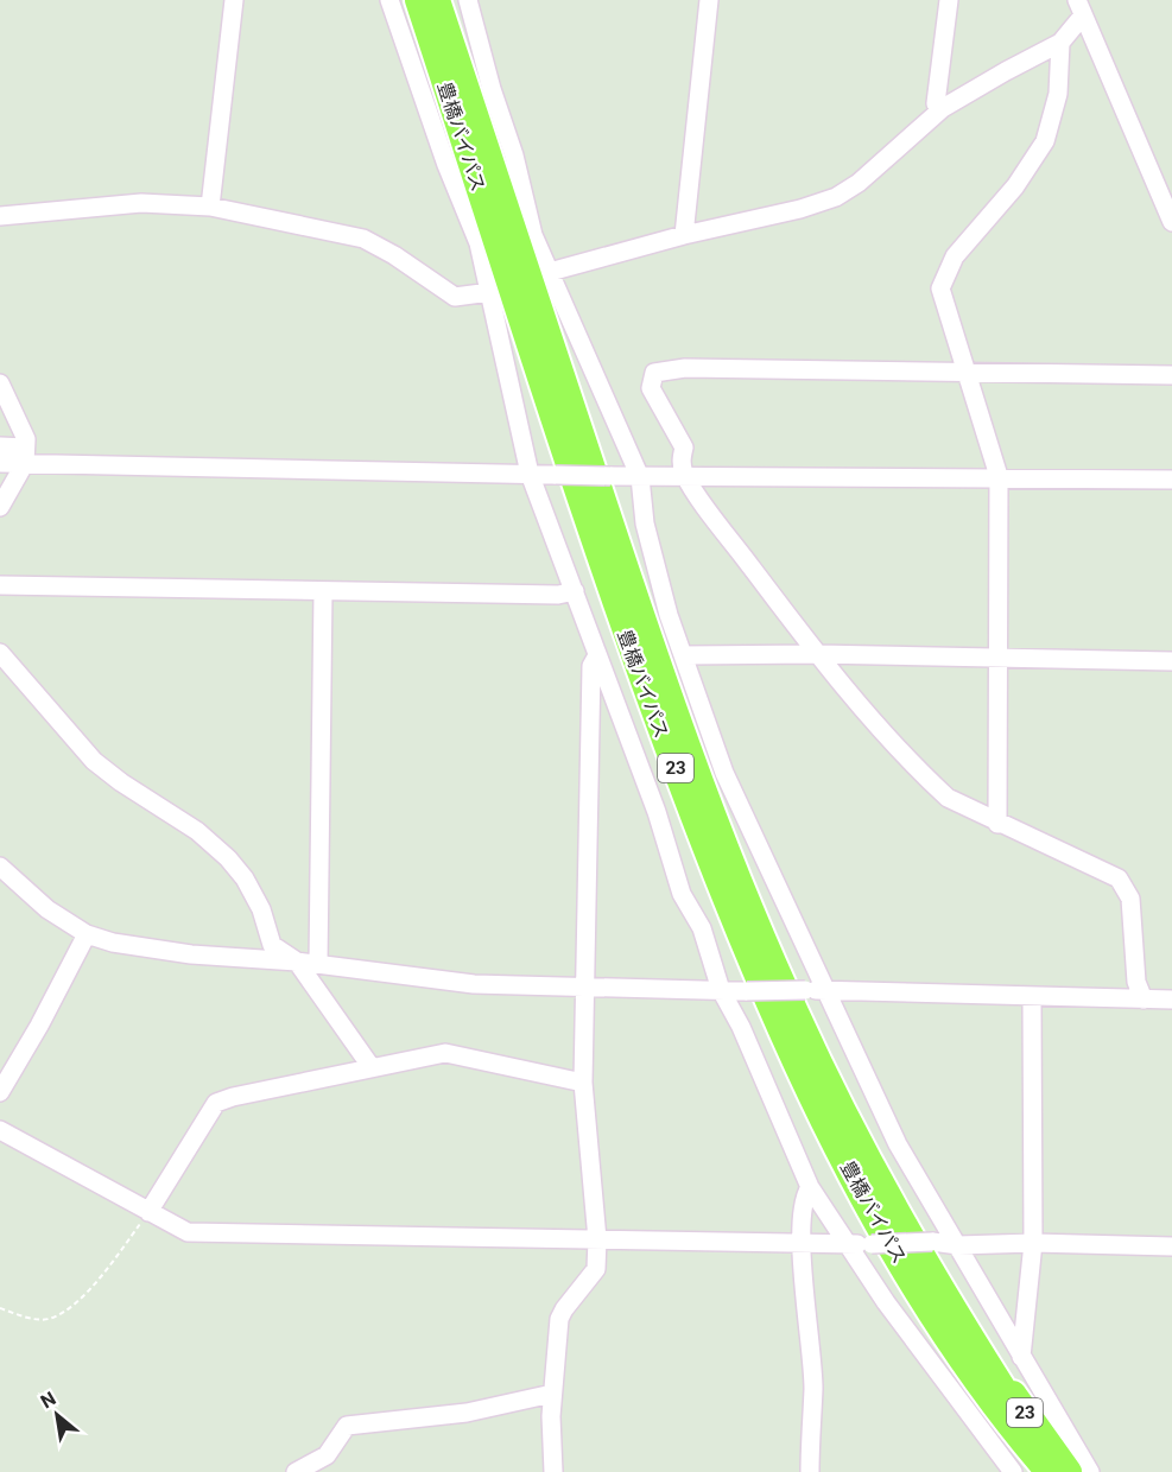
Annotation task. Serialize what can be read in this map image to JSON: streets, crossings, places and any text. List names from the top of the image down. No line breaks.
{"streets":{"highway":["豊橋バイパス","23"]},"crossings":[["豊橋バイパス","23"]],"north":"top left"}
